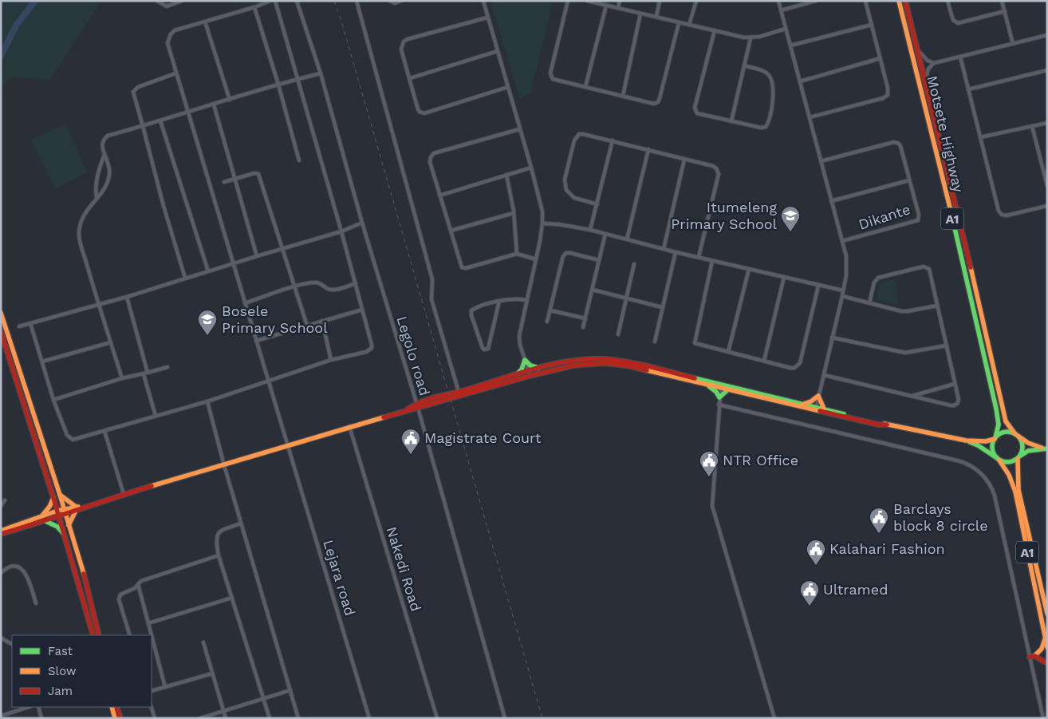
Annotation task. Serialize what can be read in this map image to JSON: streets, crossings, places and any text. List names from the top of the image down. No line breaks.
{"streets":{"main road":["Motsete Highway","A1"],"street":["Dikante","Legolo road","Nakedi Road","Lejara road"]},"crossings":[["Motsete Highway","A1"]],"places":{"school or university":["Itumeleng Primary School","Bosele Primary School"],"public building":["Magistrate Court","NTR Office","Barclays block 8 circle","Kalahari Fashion","Ultramed"]},"legend":["Fast","Slow","Jam"]}
